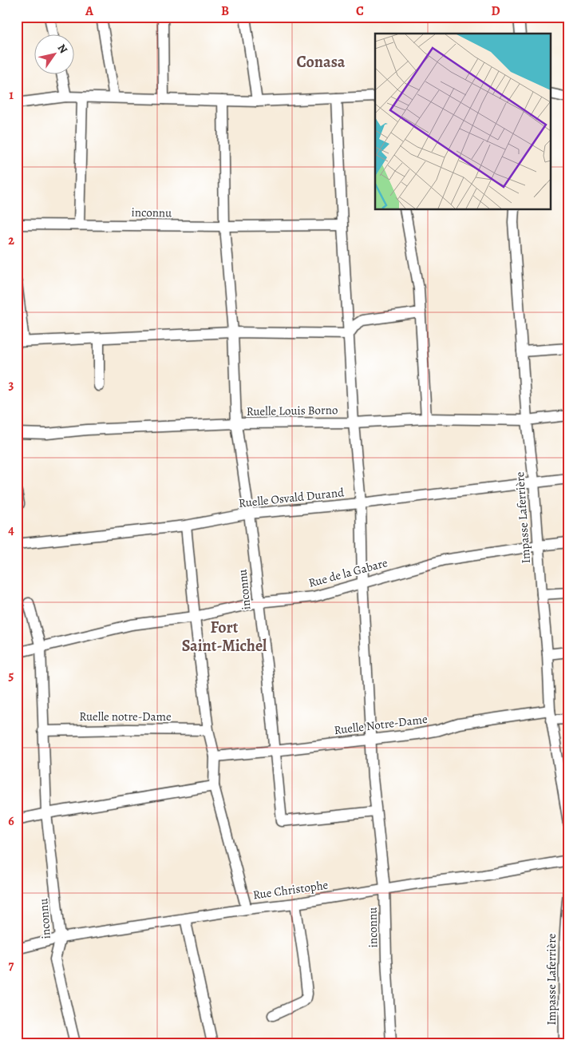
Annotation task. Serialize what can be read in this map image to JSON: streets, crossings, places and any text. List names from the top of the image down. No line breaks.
{"streets":{"street":["inconnu","Ruelle Louis Borno","Ruelle Osvald Durand","Impasse Laferrière","Rue de la Gabare","Ruelle notre-Dame","Ruelle Notre-Dame","Rue Christophe"]},"crossings":[["inconnu","Ruelle Louis Borno"],["inconnu","Ruelle Osvald Durand"],["inconnu","Rue de la Gabare"],["inconnu","Ruelle notre-Dame"],["inconnu","Ruelle Notre-Dame"],["inconnu","Rue Christophe"],["Ruelle Louis Borno","Impasse Laferrière"],["Ruelle Osvald Durand","Impasse Laferrière"],["Impasse Laferrière","Rue de la Gabare"],["Impasse Laferrière","Ruelle Notre-Dame"]],"districts":["Conasa","Fort Saint-Michel"],"north":"top right","grid":{"columns":["A","B","C","D"],"rows":["1","2","3","4","5","6","7"]}}
